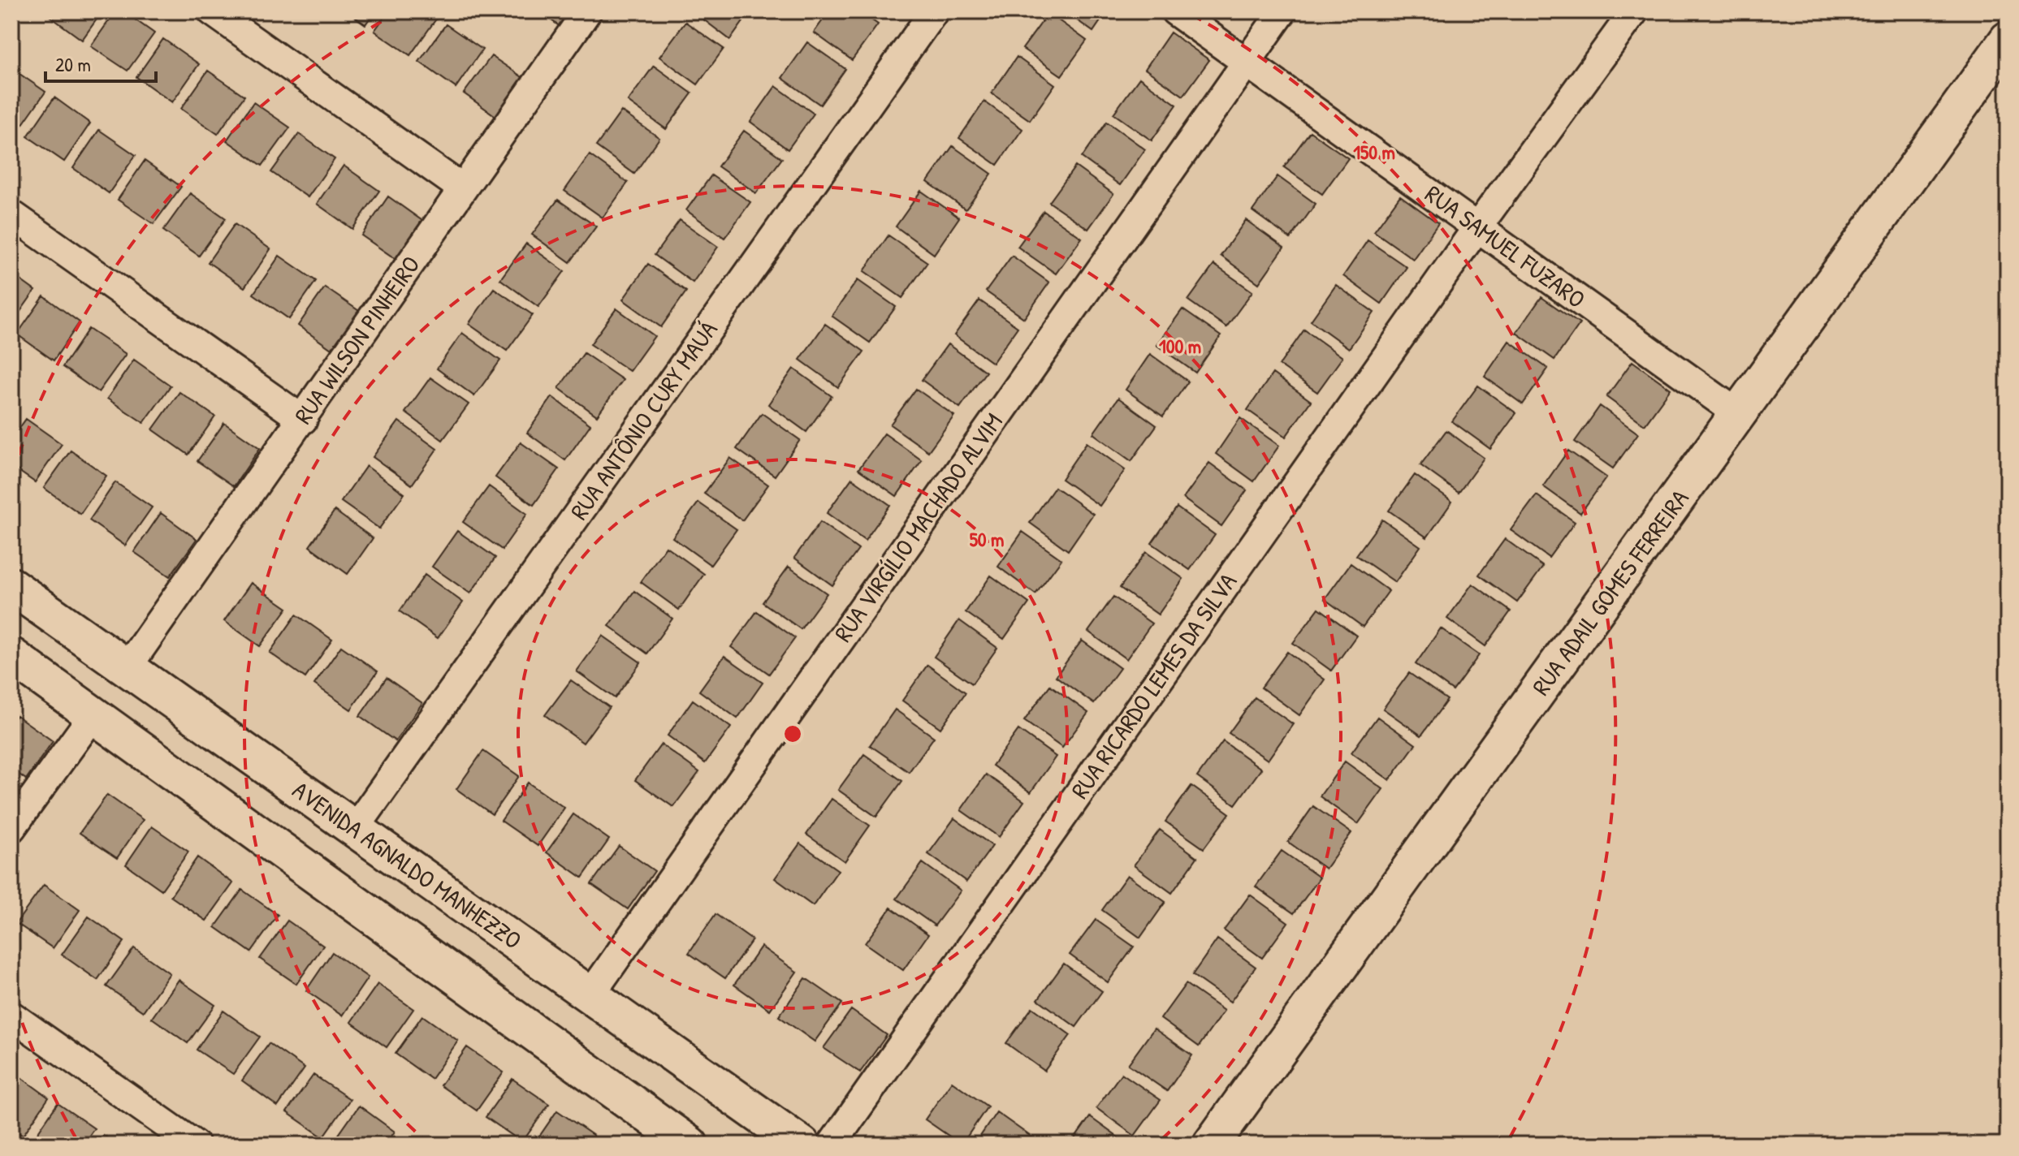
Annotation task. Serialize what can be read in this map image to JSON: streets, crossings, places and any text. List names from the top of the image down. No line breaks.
{"streets":{"street":["RUA SAMUEL FUZARO","RUA WILSON PINHEIRO","RUA ANTÔNIO CURY MAUÁ","RUA VIRGÍLIO MACHADO ALVIM","RUA ADAIL GOMES FERREIRA","RUA RICARDO LEMES DA SILVA","AVENIDA AGNALDO MANHEZZO"]},"crossings":[["RUA SAMUEL FUZARO","RUA VIRGÍLIO MACHADO ALVIM"],["RUA SAMUEL FUZARO","RUA ADAIL GOMES FERREIRA"],["RUA SAMUEL FUZARO","RUA RICARDO LEMES DA SILVA"],["RUA WILSON PINHEIRO","AVENIDA AGNALDO MANHEZZO"],["RUA ANTÔNIO CURY MAUÁ","AVENIDA AGNALDO MANHEZZO"],["RUA VIRGÍLIO MACHADO ALVIM","AVENIDA AGNALDO MANHEZZO"]],"scale_bar":"20 m","rings":["150 m","100 m","50 m"]}
